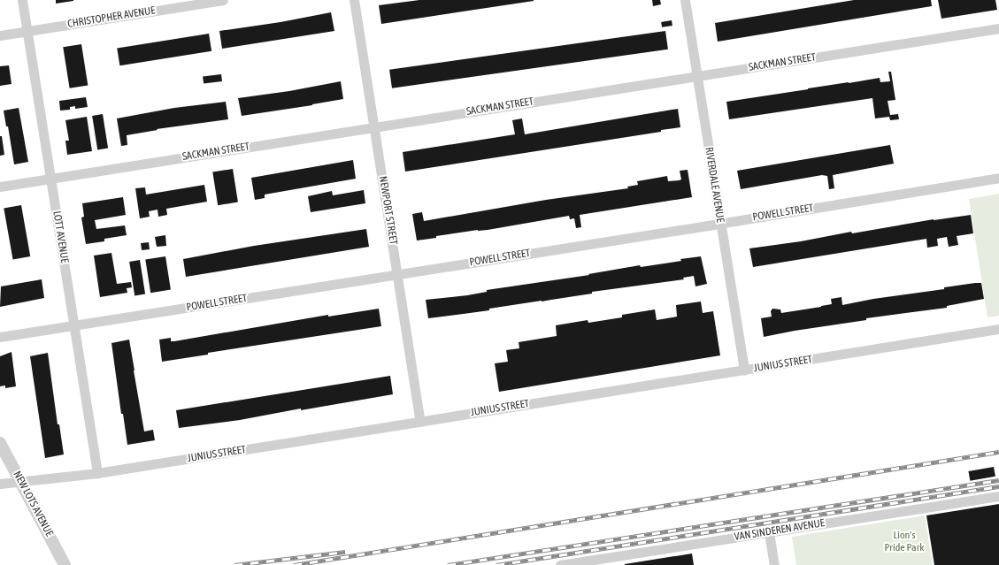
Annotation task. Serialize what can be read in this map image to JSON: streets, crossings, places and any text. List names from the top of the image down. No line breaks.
{"streets":{"street":["CHRISTOPHER AVENUE","SACKMAN STREET","RIVERDALE AVENUE","NEWPORT STREET","POWELL STREET","LOTT AVENUE","JUNIUS STREET","NEW LOTS AVENUE","VAN SINDEREN AVENUE"]},"crossings":[["CHRISTOPHER AVENUE","LOTT AVENUE"],["SACKMAN STREET","RIVERDALE AVENUE"],["SACKMAN STREET","NEWPORT STREET"],["SACKMAN STREET","LOTT AVENUE"],["RIVERDALE AVENUE","POWELL STREET"],["RIVERDALE AVENUE","JUNIUS STREET"],["NEWPORT STREET","POWELL STREET"],["NEWPORT STREET","JUNIUS STREET"],["POWELL STREET","LOTT AVENUE"],["LOTT AVENUE","JUNIUS STREET"],["JUNIUS STREET","NEW LOTS AVENUE"]],"parks":["Lion's Pride Park"]}
